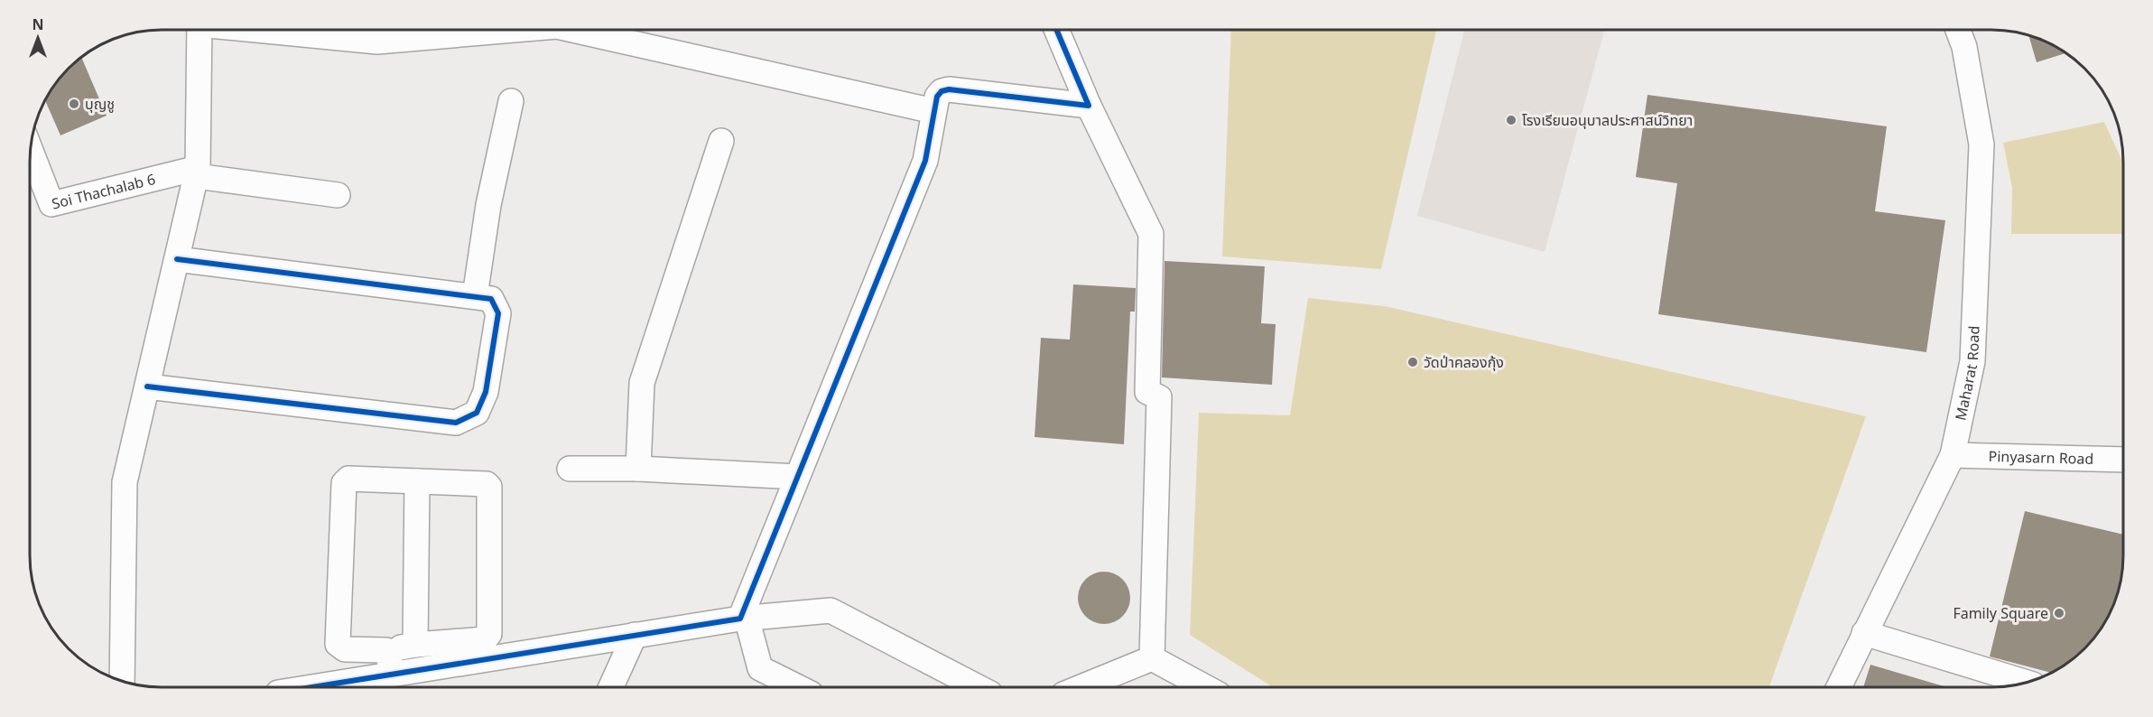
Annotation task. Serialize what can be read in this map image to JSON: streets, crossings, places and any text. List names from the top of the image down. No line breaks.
{"streets":{"street":["Soi Thachalab 6","Maharat Road","Pinyasarn Road"]},"crossings":[["Maharat Road","Pinyasarn Road"]],"places":["บุญชู","โรงเรียนอนุบาลประศาสน์วิทยา","วัดป่าคลองกุ้ง","Family Square"],"north":"top"}
